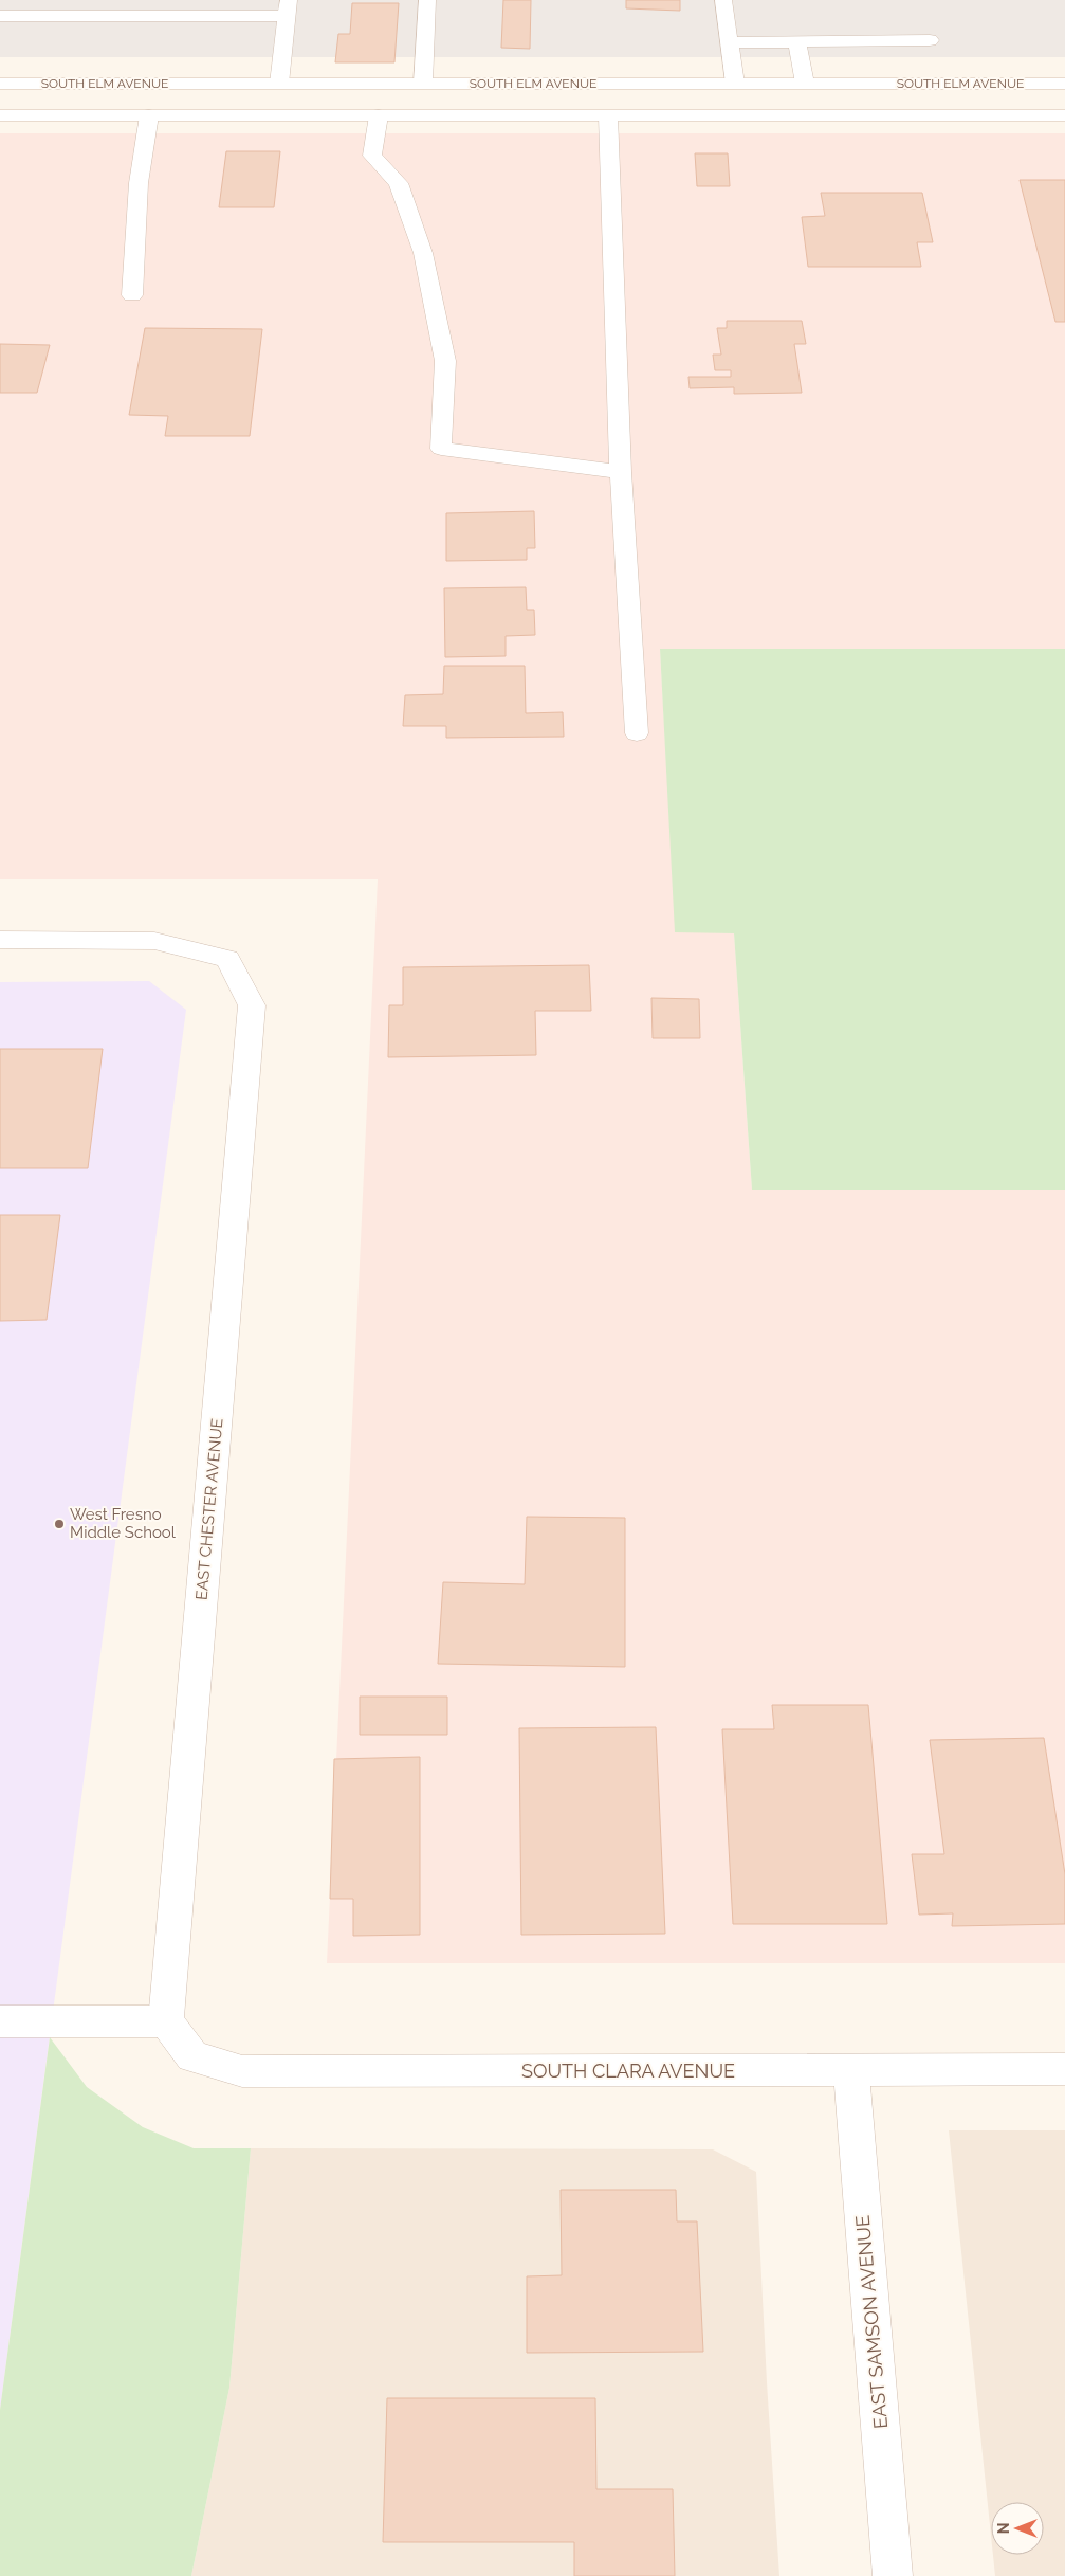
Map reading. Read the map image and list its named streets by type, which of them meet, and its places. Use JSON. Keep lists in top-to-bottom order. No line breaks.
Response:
{"streets":{"main road":["SOUTH ELM AVENUE","EAST CHESTER AVENUE","SOUTH CLARA AVENUE","EAST SAMSON AVENUE"]},"crossings":[["EAST CHESTER AVENUE","SOUTH CLARA AVENUE"],["SOUTH CLARA AVENUE","EAST SAMSON AVENUE"]],"places":["West Fresno Middle School"],"north":"left"}
